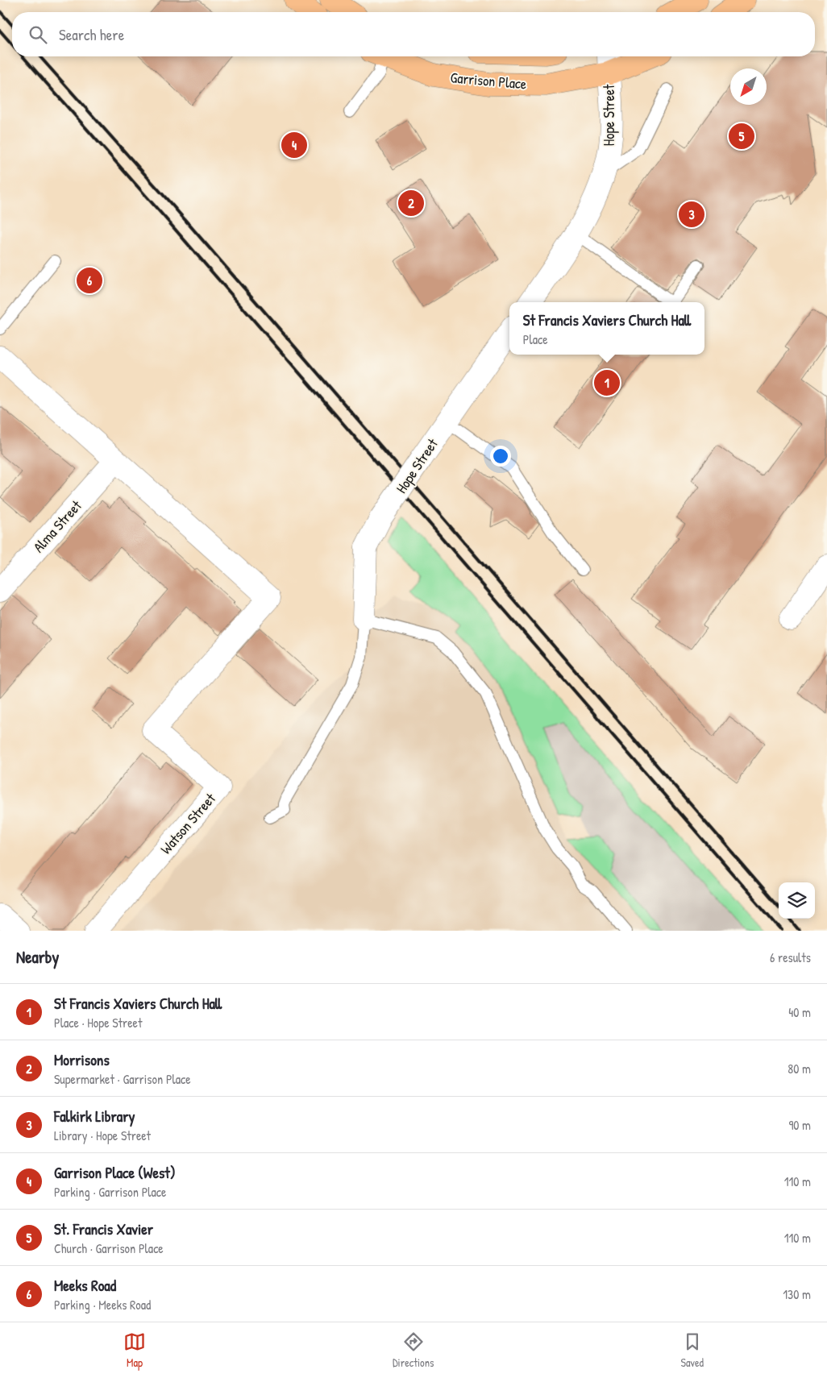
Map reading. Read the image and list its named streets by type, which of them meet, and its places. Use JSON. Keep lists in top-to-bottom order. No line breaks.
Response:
{"streets":{"main road":["Garrison Place"],"street":["Hope Street","Alma Street","Watson Street"]},"crossings":[["Garrison Place","Hope Street"],["Alma Street","Watson Street"]],"north":"bottom left","page":{"search":"Search here","pins":["5","4","2","3","6","1"],"popup":["St Francis Xaviers Church Hall","Place"],"heading":["Nearby","6 results"],"list":[{"mark":"1","name":"St Francis Xaviers Church Hall","note":"Place · Hope Street","value":"40 m"},{"mark":"2","name":"Morrisons","note":"Supermarket · Garrison Place","value":"80 m"},{"mark":"3","name":"Falkirk Library","note":"Library · Hope Street","value":"90 m"},{"mark":"4","name":"Garrison Place (West)","note":"Parking · Garrison Place","value":"110 m"},{"mark":"5","name":"St. Francis Xavier","note":"Church · Garrison Place","value":"110 m"},{"mark":"6","name":"Meeks Road","note":"Parking · Meeks Road","value":"130 m"}],"nav":["Map","Directions","Saved"]}}
